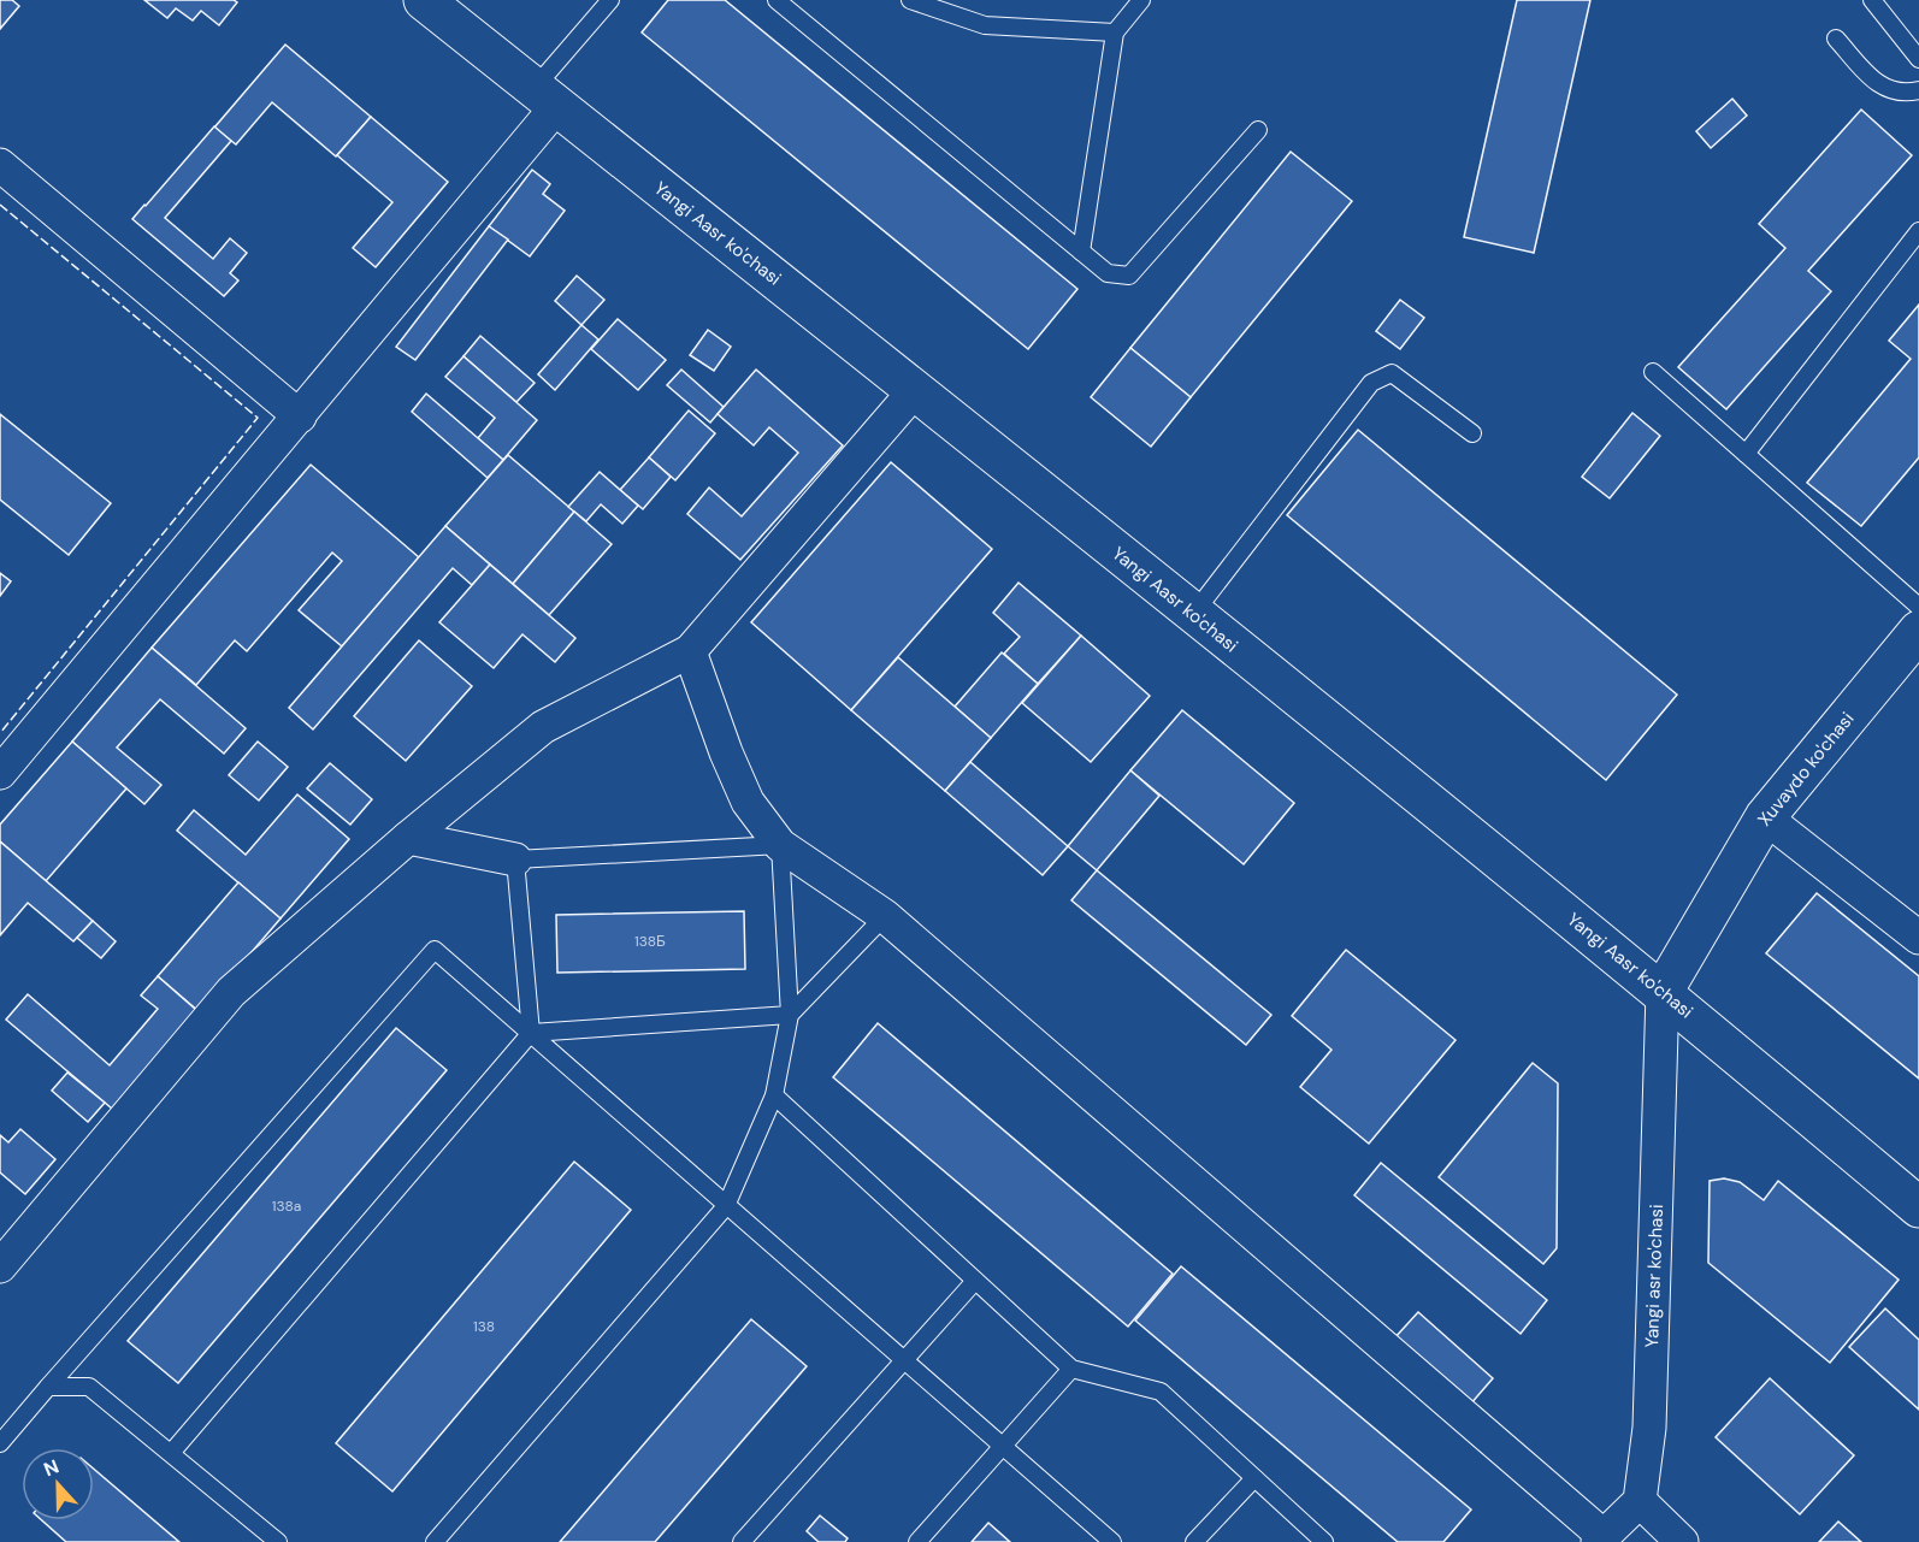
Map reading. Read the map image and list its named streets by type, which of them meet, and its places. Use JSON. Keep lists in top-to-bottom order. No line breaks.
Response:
{"streets":{"main road":["Yangi Aasr ko'chasi","Xuvaydo ko'chasi"],"street":["Yangi asr ko'chasi"]},"crossings":[["Yangi Aasr ko'chasi","Xuvaydo ko'chasi"],["Yangi Aasr ko'chasi","Yangi asr ko'chasi"],["Xuvaydo ko'chasi","Yangi asr ko'chasi"]],"house_numbers":["138Б","138a","138"],"north":"top"}
